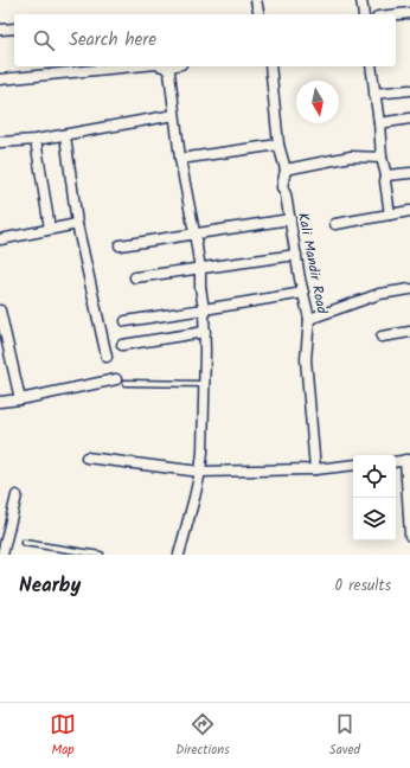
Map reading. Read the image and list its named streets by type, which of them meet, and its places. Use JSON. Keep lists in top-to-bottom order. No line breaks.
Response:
{"streets":{"street":["Kali Mandir Road"]},"north":"bottom","page":{"search":"Search here","heading":["Nearby","0 results"],"nav":["Map","Directions","Saved"]}}
